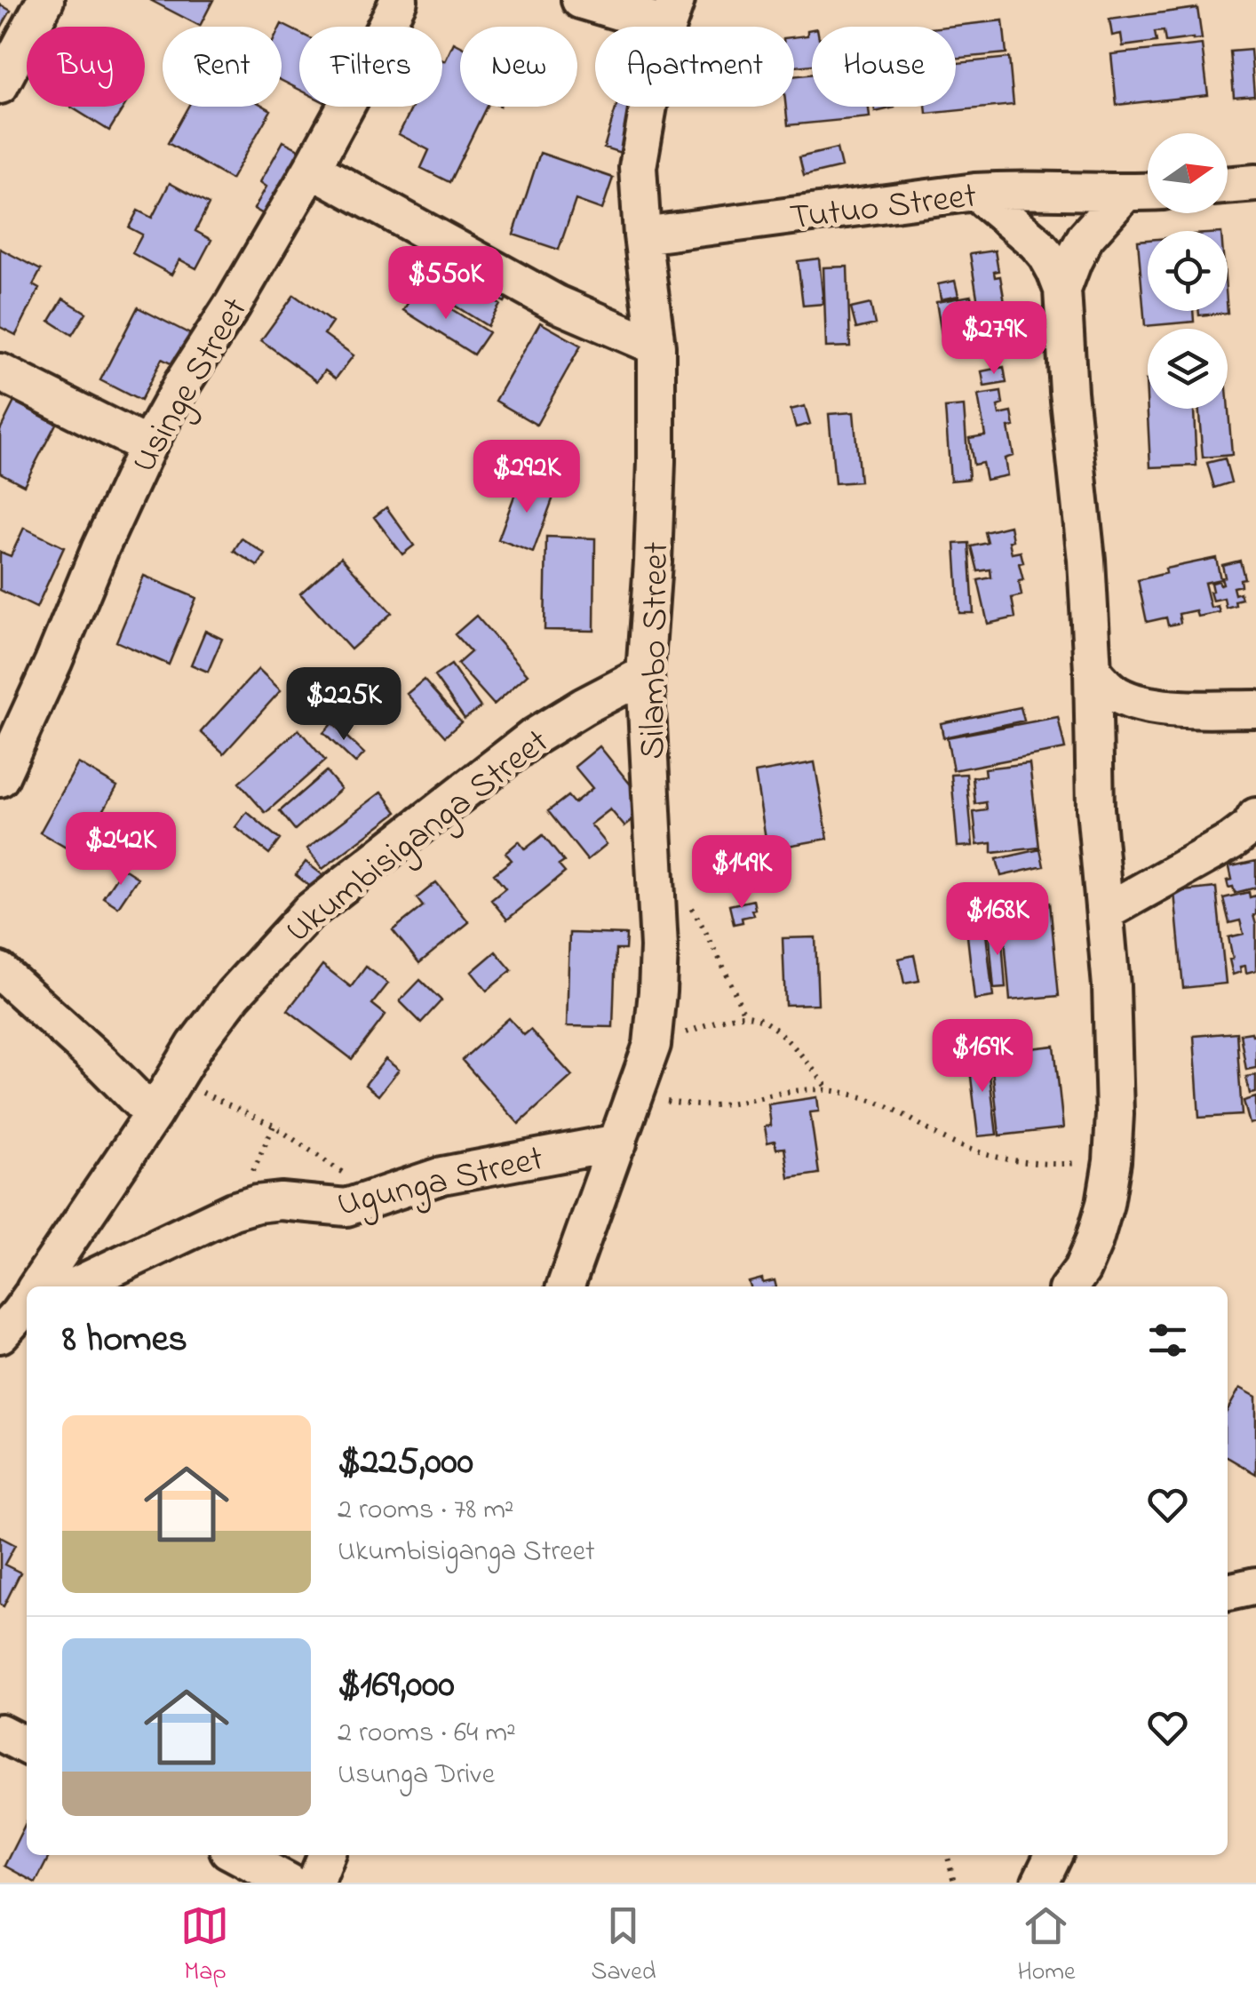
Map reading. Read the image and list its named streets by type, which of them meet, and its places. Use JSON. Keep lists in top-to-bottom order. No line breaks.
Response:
{"streets":{"street":["Tutuo Street","Usinge Street","Silambo Street","Ukumbisiganga Street","Ugunga Street"]},"crossings":[["Tutuo Street","Silambo Street"],["Silambo Street","Ukumbisiganga Street"],["Silambo Street","Ugunga Street"]],"north":"right","page":{"chip":["Buy","Rent","Filters","New","Apartment","House"],"price":["$550K","$279K","$292K","$225K","$242K","$149K","$168K","$169K"],"heading":"8 homes","list":[{"name":"$225,000","note":"2 rooms · 78 m² · Ukumbisiganga Street"},{"name":"$169,000","note":"2 rooms · 64 m² · Usunga Drive"}],"tabs":["Map","Saved","Home"]}}
